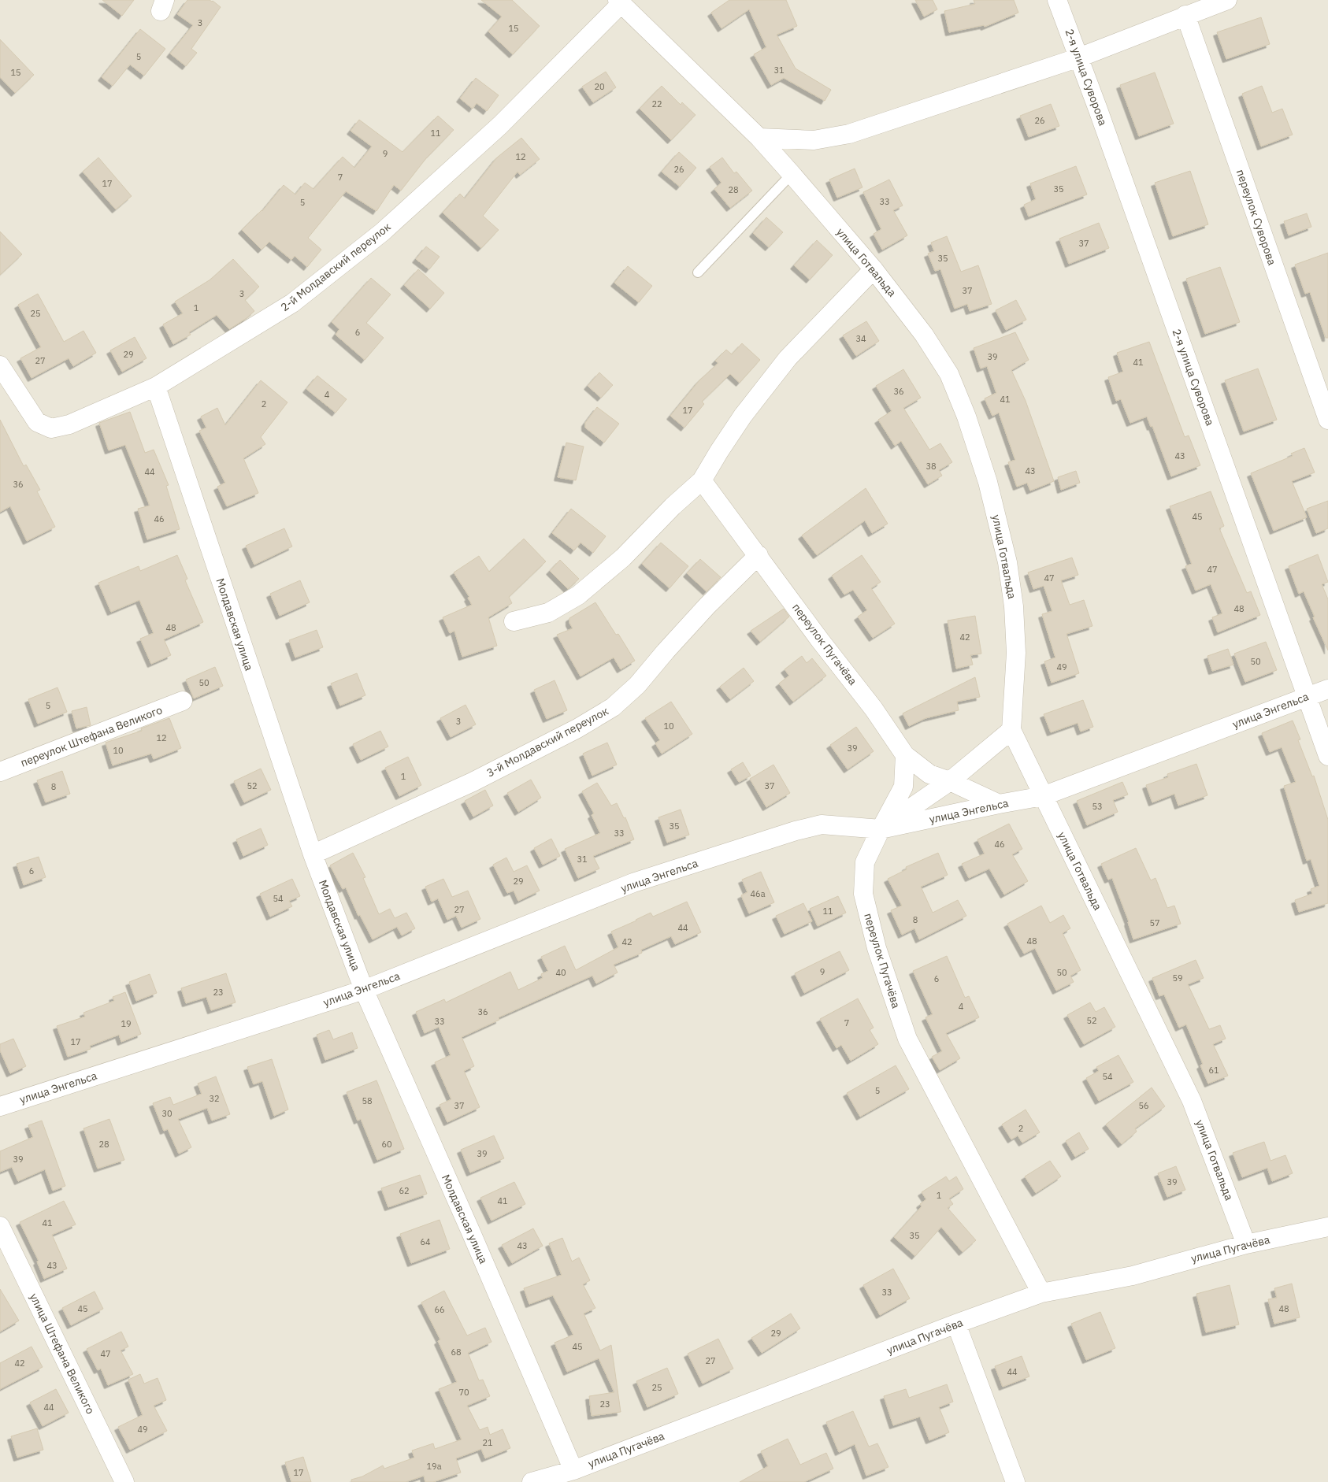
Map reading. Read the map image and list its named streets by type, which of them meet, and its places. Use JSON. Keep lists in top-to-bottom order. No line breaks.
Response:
{"streets":{"street":["2-я улица Суворова","переулок Суворова","улица Готвальда","2-й Молдавский переулок","Молдавская улица","переулок Пугачёва","улица Энгельса","переулок Штефана Великого","3-й Молдавский переулок","улица Пугачёва","улица Штефана Великого"]},"crossings":[["2-я улица Суворова","улица Энгельса"],["улица Готвальда","2-й Молдавский переулок"],["улица Готвальда","улица Энгельса"],["улица Готвальда","улица Пугачёва"],["2-й Молдавский переулок","Молдавская улица"],["Молдавская улица","улица Энгельса"],["Молдавская улица","3-й Молдавский переулок"],["Молдавская улица","улица Пугачёва"],["переулок Пугачёва","улица Энгельса"],["переулок Пугачёва","3-й Молдавский переулок"],["переулок Пугачёва","улица Пугачёва"]],"house_numbers":["3","15","5","31","15","20","22","26","11","9","12","26","7","17","35","28","33","5","37","35","37","3","1","25","6","34","29","39","27","41","36","4","41","2","17","43","38","43","44","36","45","46","47","47","48","48","42","50","49","50","5","3","10","12","39","10","1","52","37","8","53","35","33","46","31","6","29","46а","54","27","11","8","57","44","48","42","9","40","50","59","6","23","4","36","52","33","7","19","17","61","54","5","32","58","37","56","30","2","28","60","39","39","39","62","1","41","41","35","64","43","43","33","45","48","66","29","45","68","47","27","42","44","25","70","23","44","49","21","19а","17"]}
